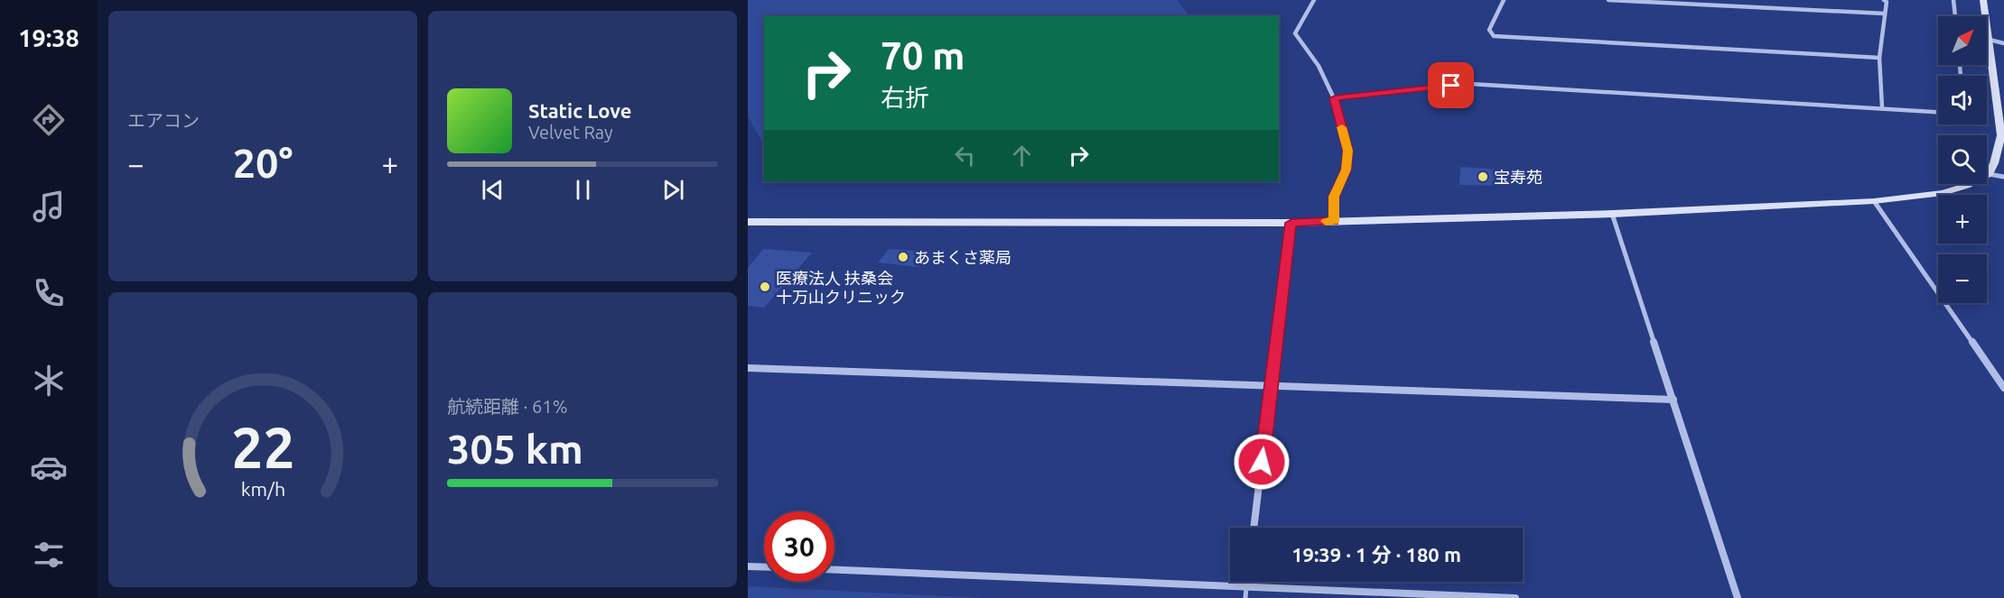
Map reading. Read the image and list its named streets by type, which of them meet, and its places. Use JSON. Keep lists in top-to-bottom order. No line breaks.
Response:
{"places":["宝寿苑","あまくさ薬局","医療法人 扶桑会 十万山クリニック"],"north":"top right","page":{"tabs":"19:38","tile":["エアコン",["航続距離 · 61%","305 km"]],"map_buttons":["+","−"],"turn":["70 m","右折"],"song":["Static Love","Velvet Ray"],"heat":["−","20°","+"],"limit":"30","trip":"19:39 · 1 分 · 180 m","gauge":["22","km/h"]}}
